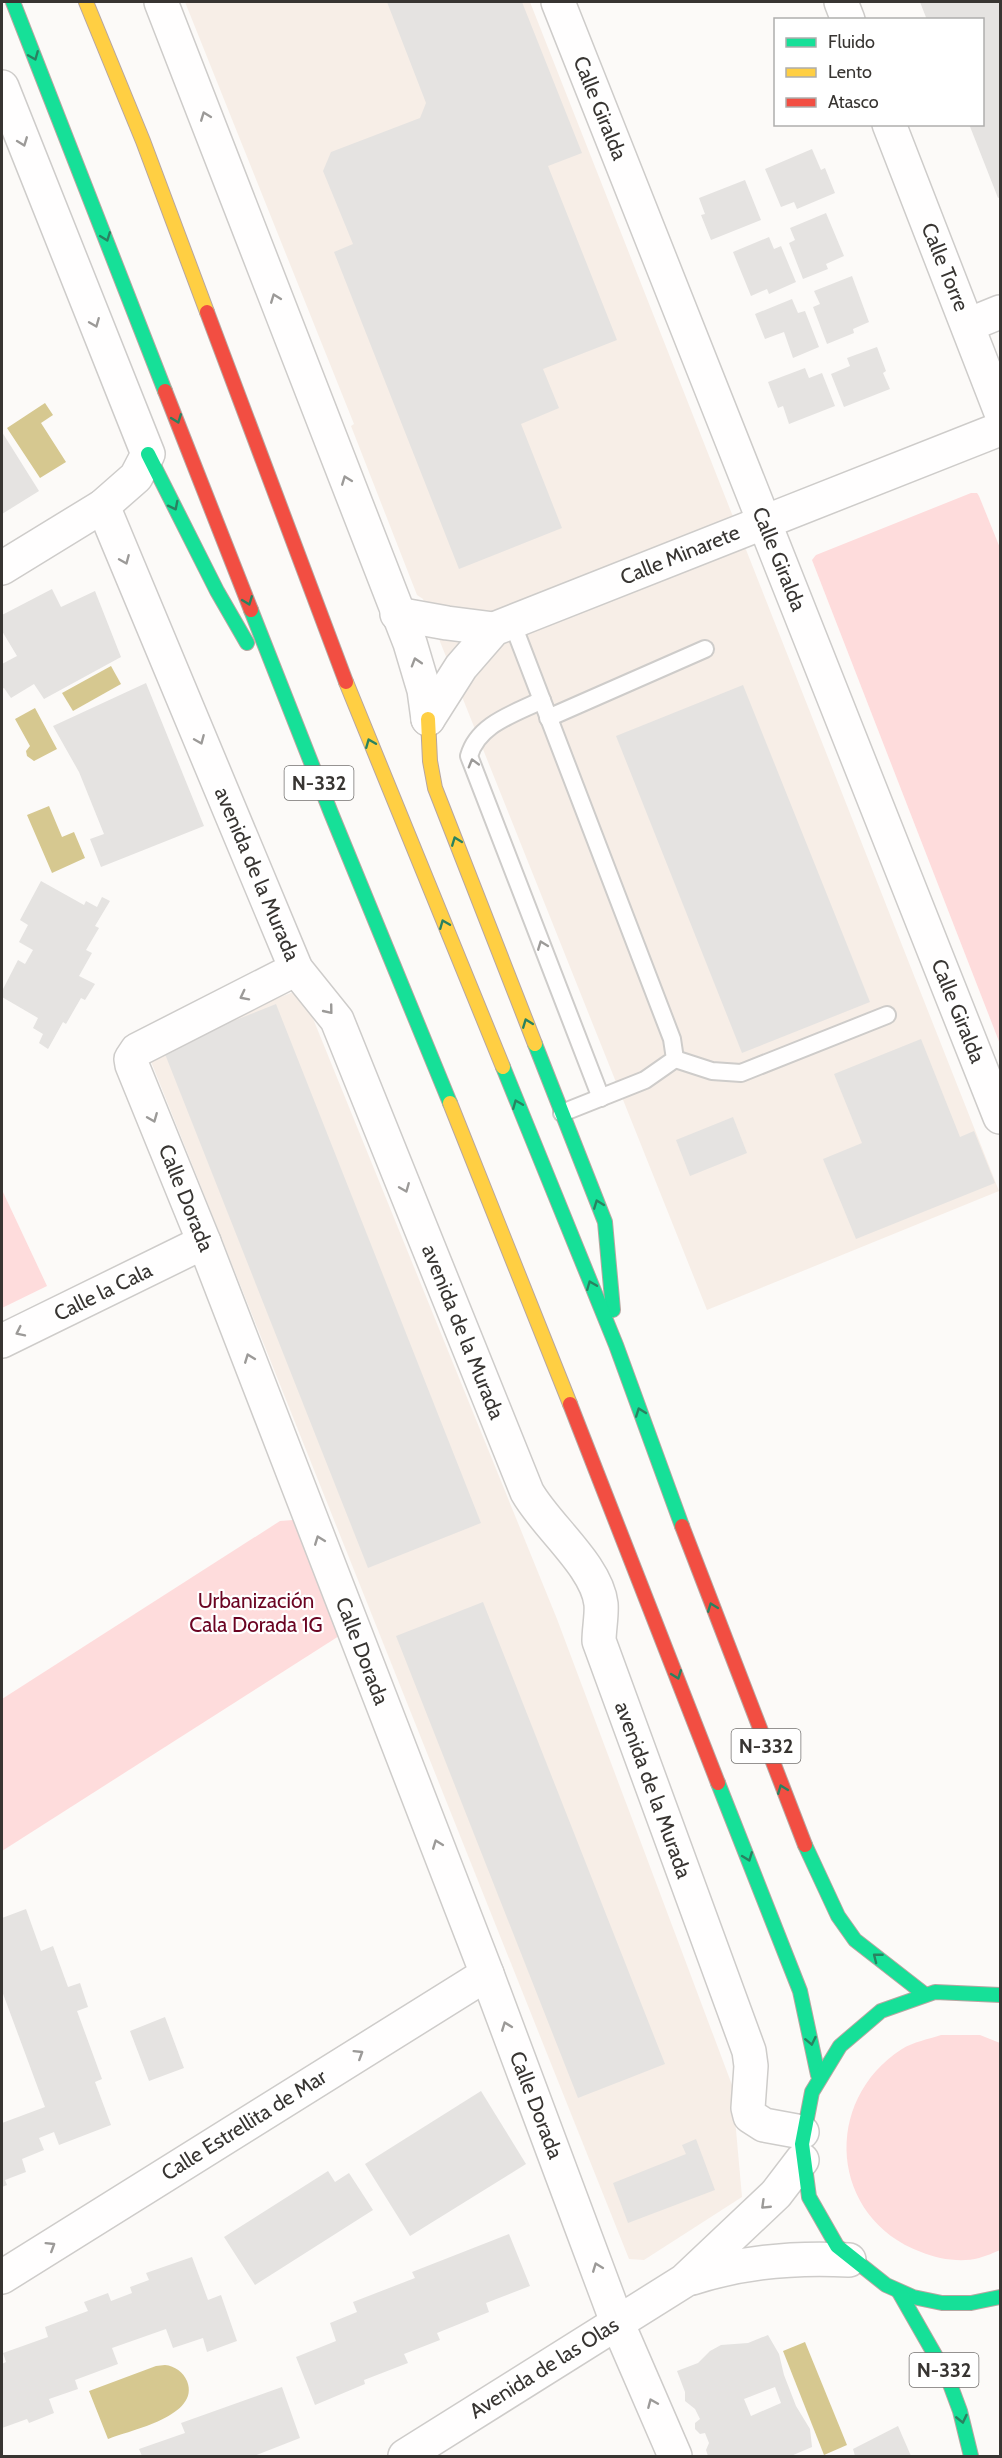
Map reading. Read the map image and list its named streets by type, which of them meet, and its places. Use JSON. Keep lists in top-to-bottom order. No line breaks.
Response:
{"streets":{"highway":["N-332"],"street":["Calle Giralda","Calle Torre","Calle Minarete","avenida de la Murada","Calle Dorada","Calle la Cala","Calle Estrellita de Mar","Avenida de las Olas"]},"crossings":[["Calle Giralda","Calle Minarete"],["N-332","avenida de la Murada"],["N-332","Avenida de las Olas"],["avenida de la Murada","Calle Dorada"],["avenida de la Murada","Avenida de las Olas"],["Calle Dorada","Calle la Cala"],["Calle Dorada","Calle Estrellita de Mar"],["Calle Dorada","Avenida de las Olas"]],"one_way":["avenida de la Murada","Calle la Cala","Calle Estrellita de Mar"],"parks":["Urbanización Cala Dorada 1G"],"legend":["Fluido","Lento","Atasco"]}
